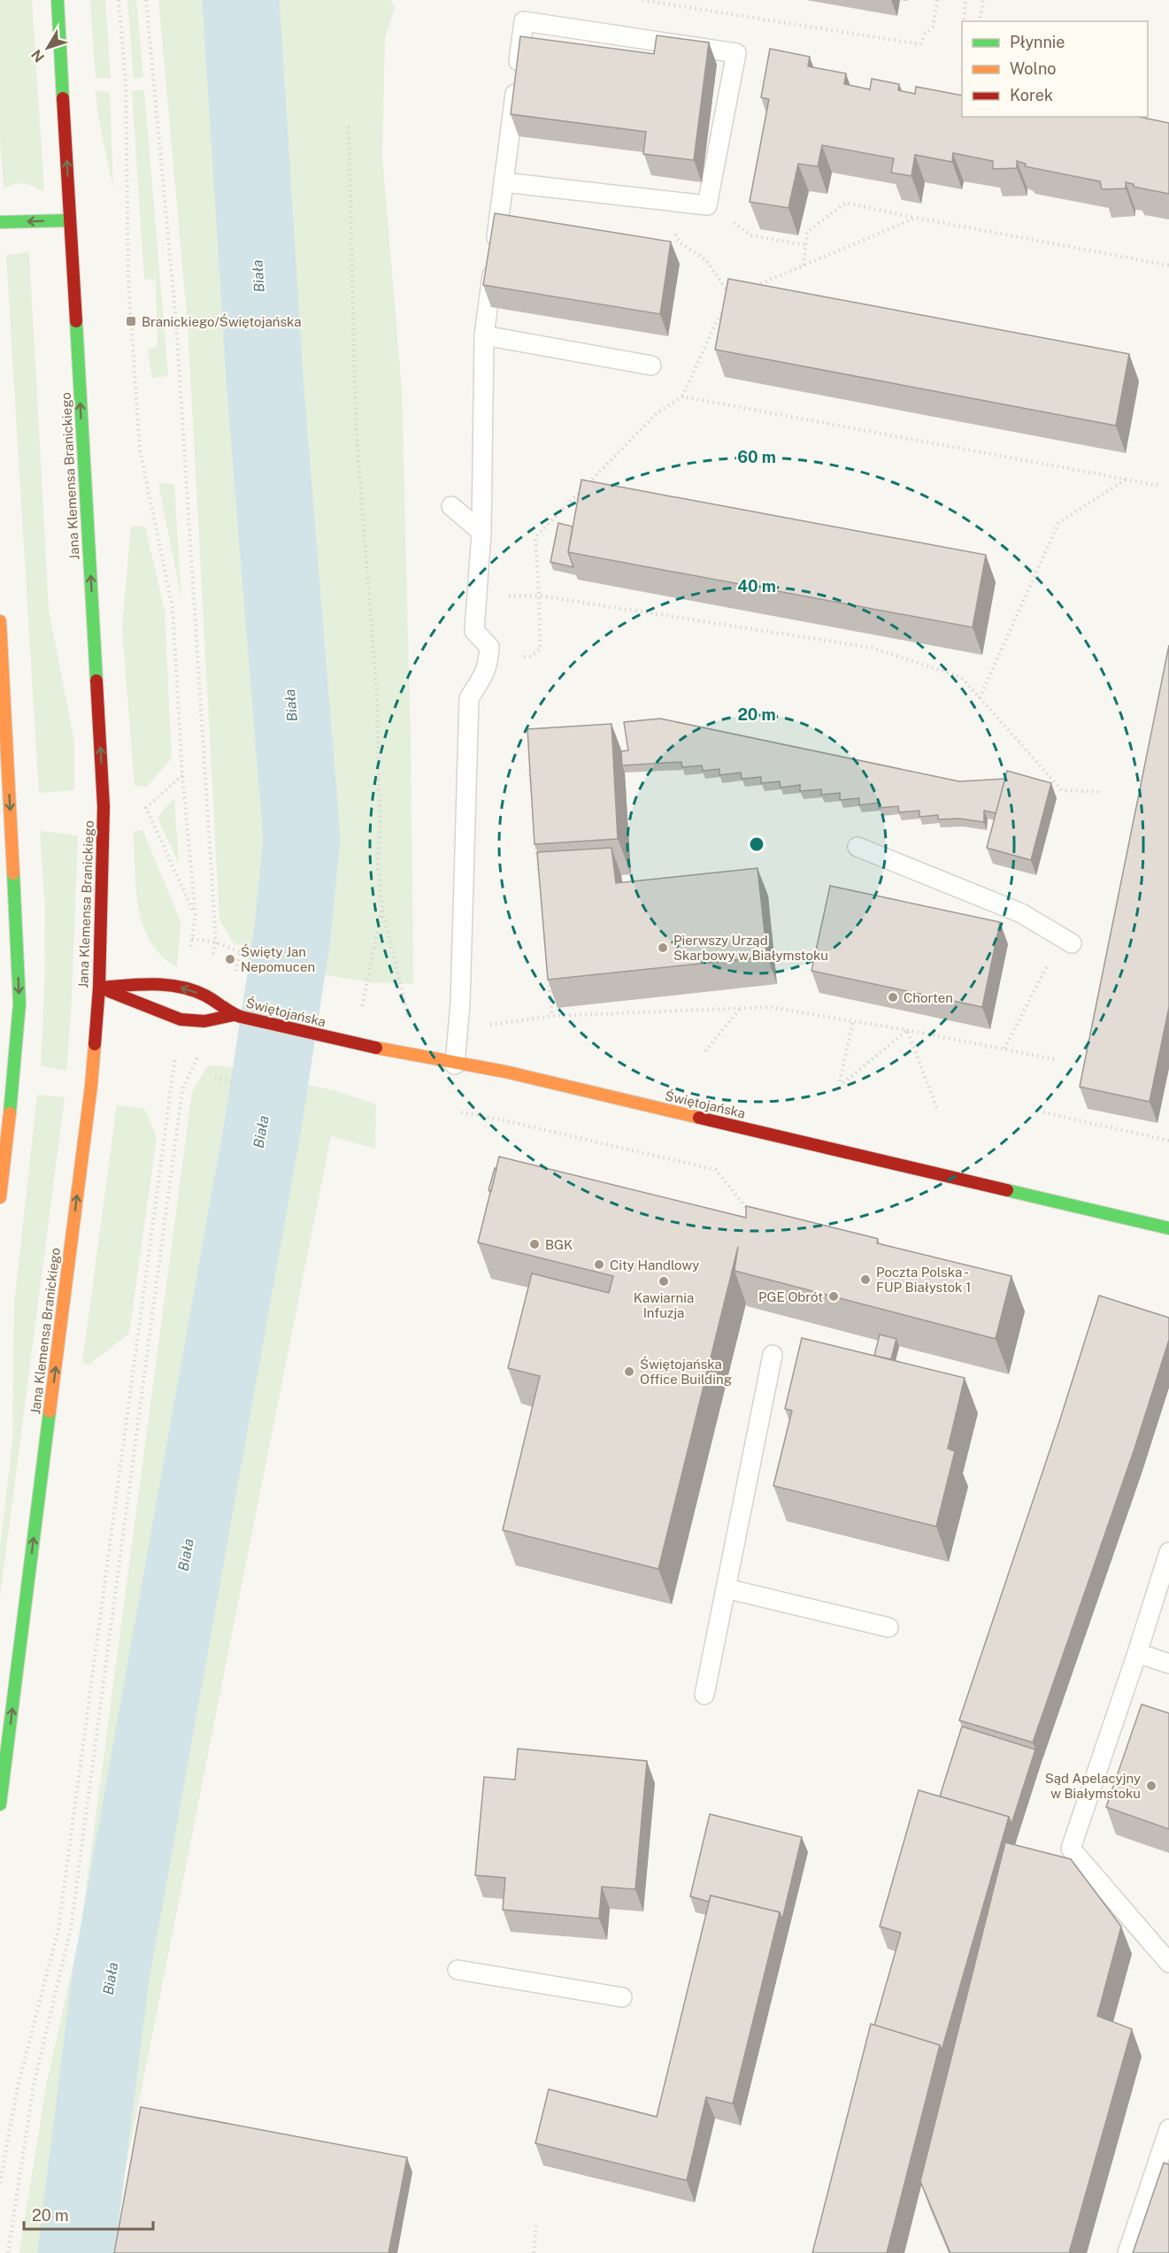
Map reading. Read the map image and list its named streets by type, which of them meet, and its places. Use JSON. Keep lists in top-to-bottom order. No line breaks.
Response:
{"streets":{"main road":["Jana Klemensa Branickiego","Świętojańska"]},"crossings":[["Jana Klemensa Branickiego","Świętojańska"]],"water":["Biała"],"places":{"transit":["Branickiego/Świętojańska"],"other":["Pierwszy Urząd Skarbowy w Białymstoku","Święty Jan Nepomucen","Chorten","BGK","City Handlowy","Poczta Polska - FUP Białystok 1","Kawiarnia Infuzja","PGE Obrót","Świętojańska Office Building","Sąd Apelacyjny w Białymstoku"]},"legend":["Płynnie","Wolno","Korek"],"scale_bar":"20 m","north":"bottom left","rings":["60 m","40 m","20 m"]}
